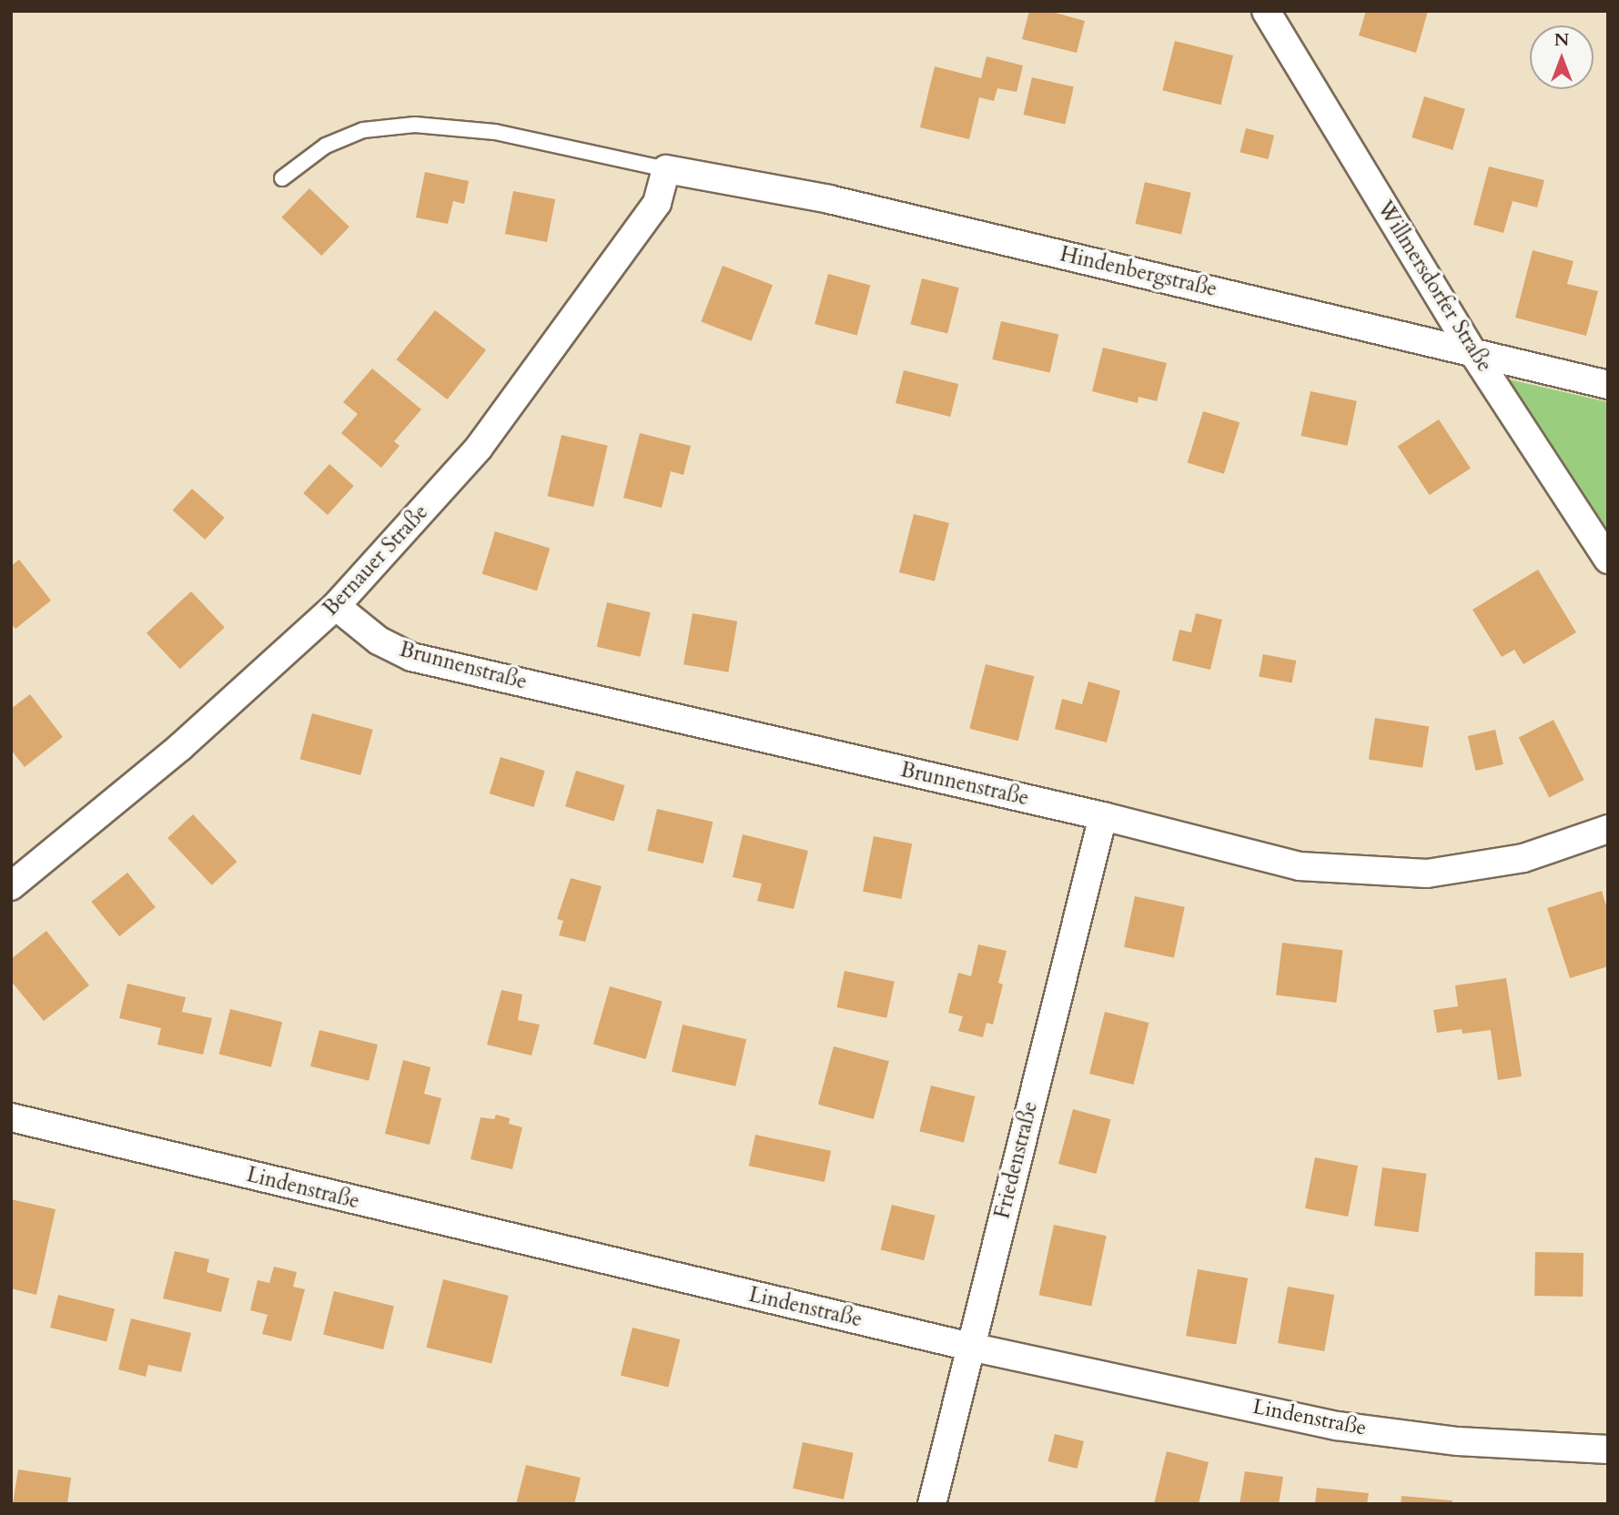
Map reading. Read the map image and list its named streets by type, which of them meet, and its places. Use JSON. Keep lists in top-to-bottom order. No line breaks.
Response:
{"streets":{"street":["Hindenbergstraße","Willmersdorfer Straße","Bernauer Straße","Brunnenstraße","Friedenstraße","Lindenstraße"]},"crossings":[["Hindenbergstraße","Willmersdorfer Straße"],["Hindenbergstraße","Bernauer Straße"],["Bernauer Straße","Brunnenstraße"],["Brunnenstraße","Friedenstraße"],["Friedenstraße","Lindenstraße"]],"north":"top"}
